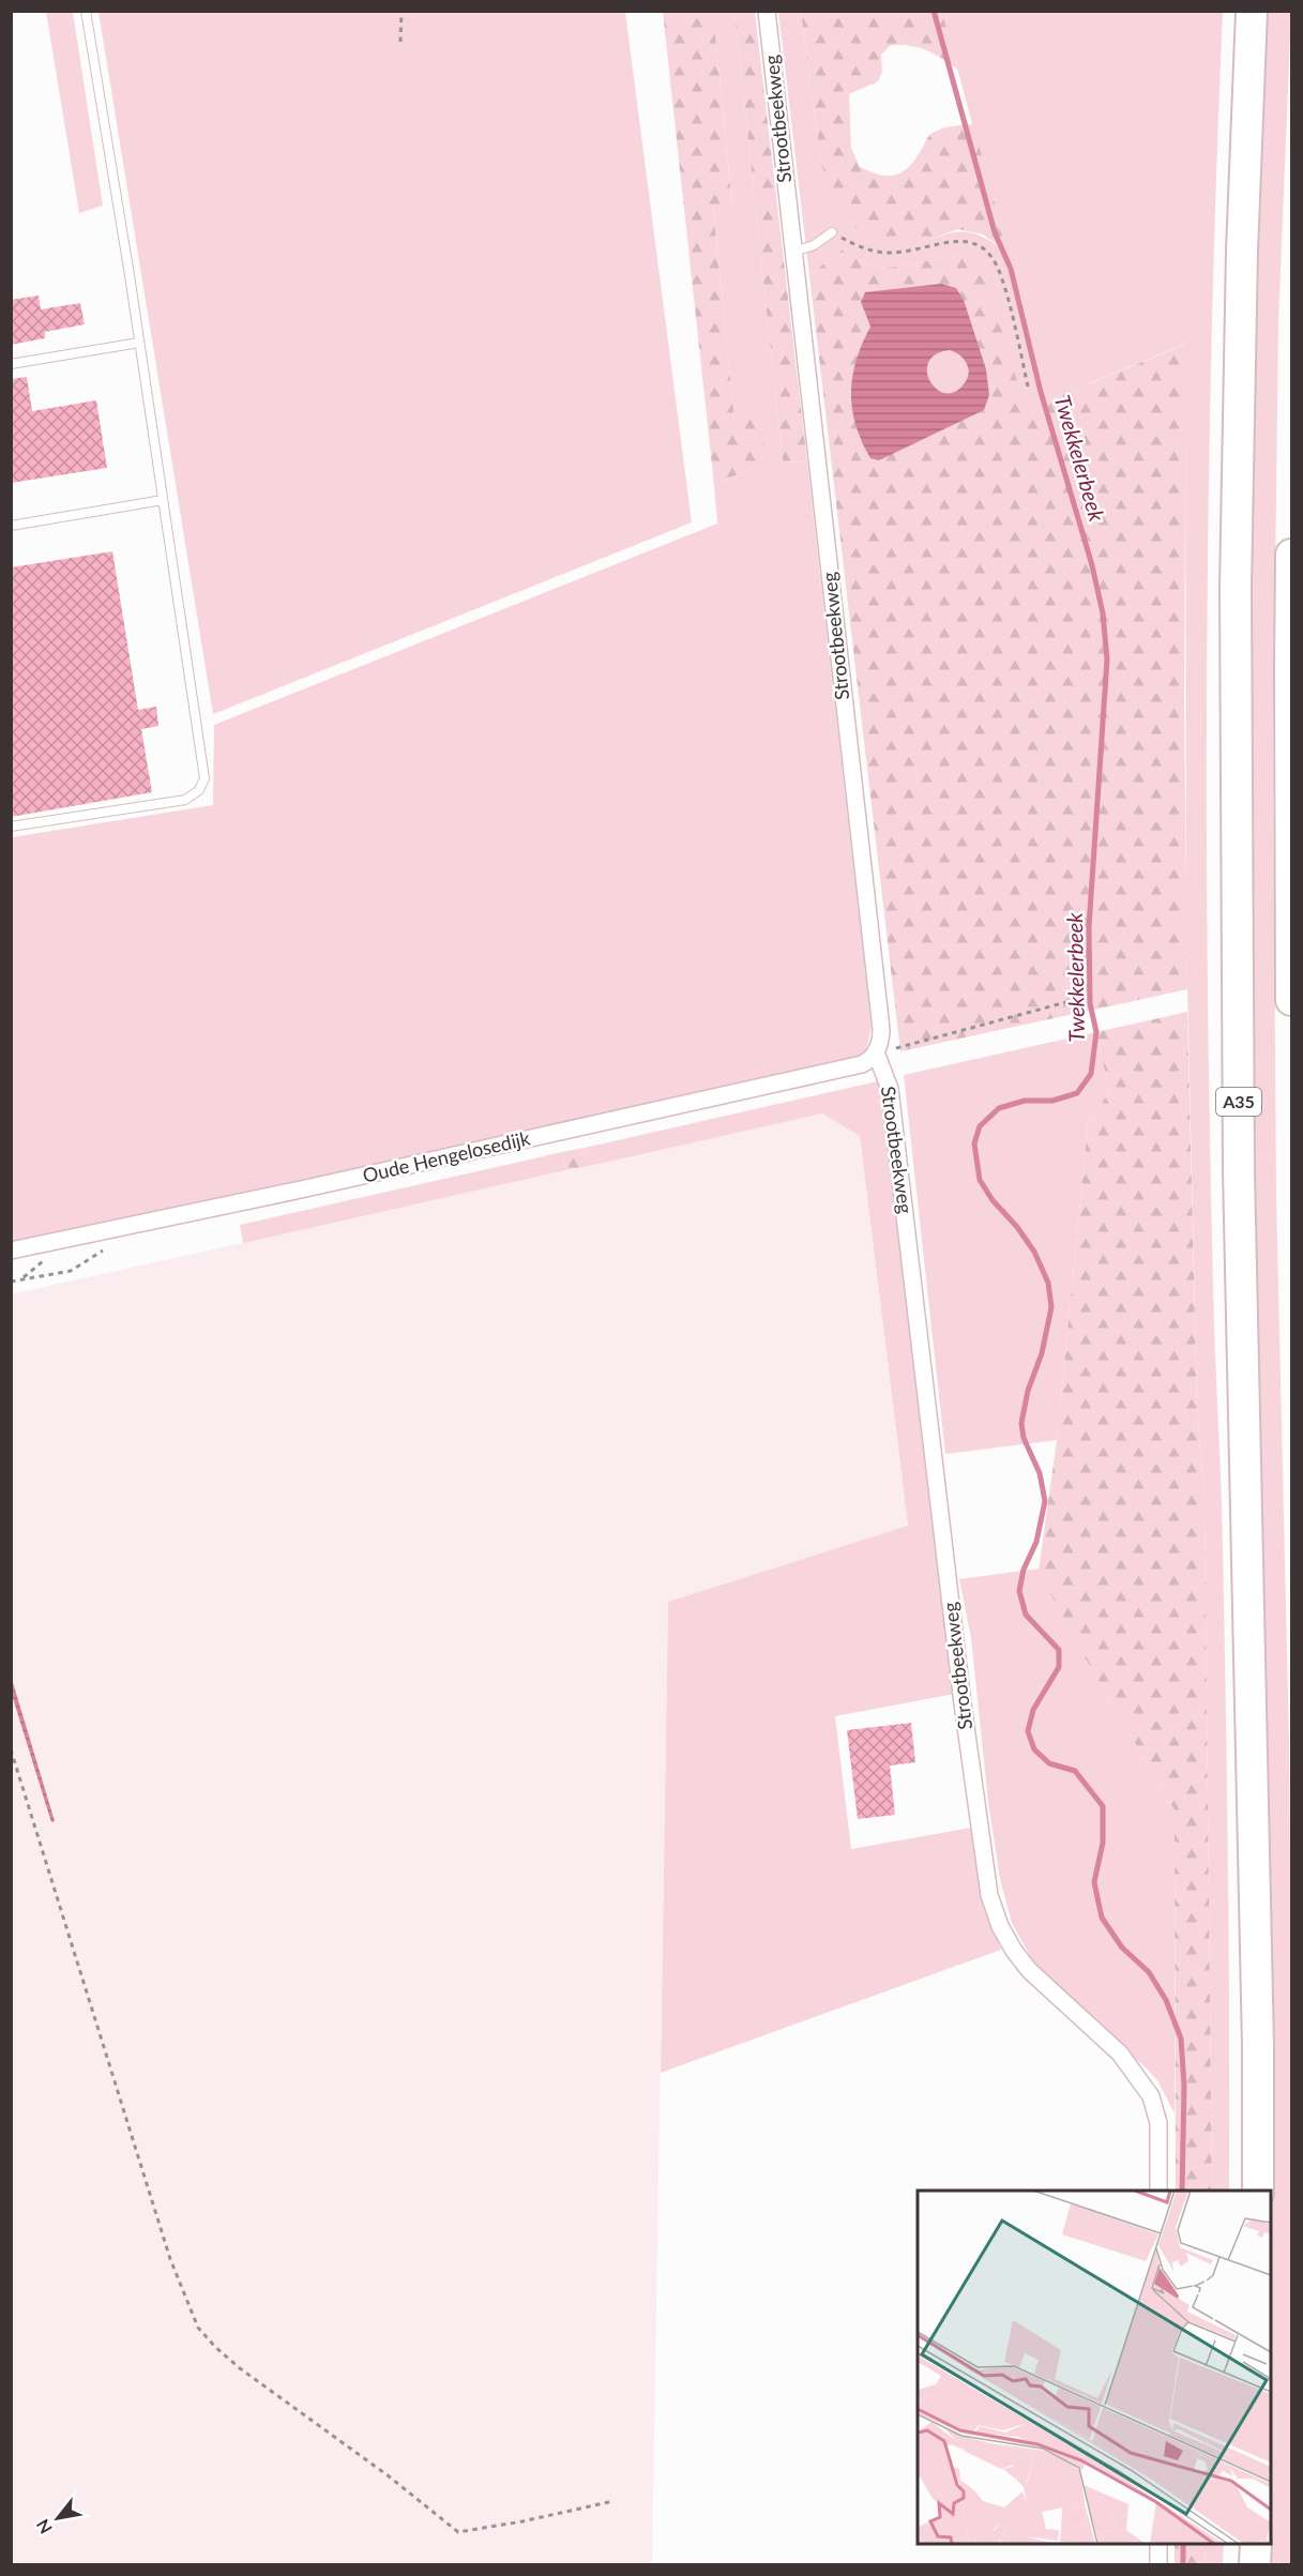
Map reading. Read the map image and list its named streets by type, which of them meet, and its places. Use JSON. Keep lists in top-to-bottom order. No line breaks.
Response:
{"streets":{"highway":["A35"],"street":["Strootbeekweg","Oude Hengelosedijk"]},"crossings":[["Strootbeekweg","Oude Hengelosedijk"]],"water":["Twekkelerbeek"],"north":"bottom left"}
